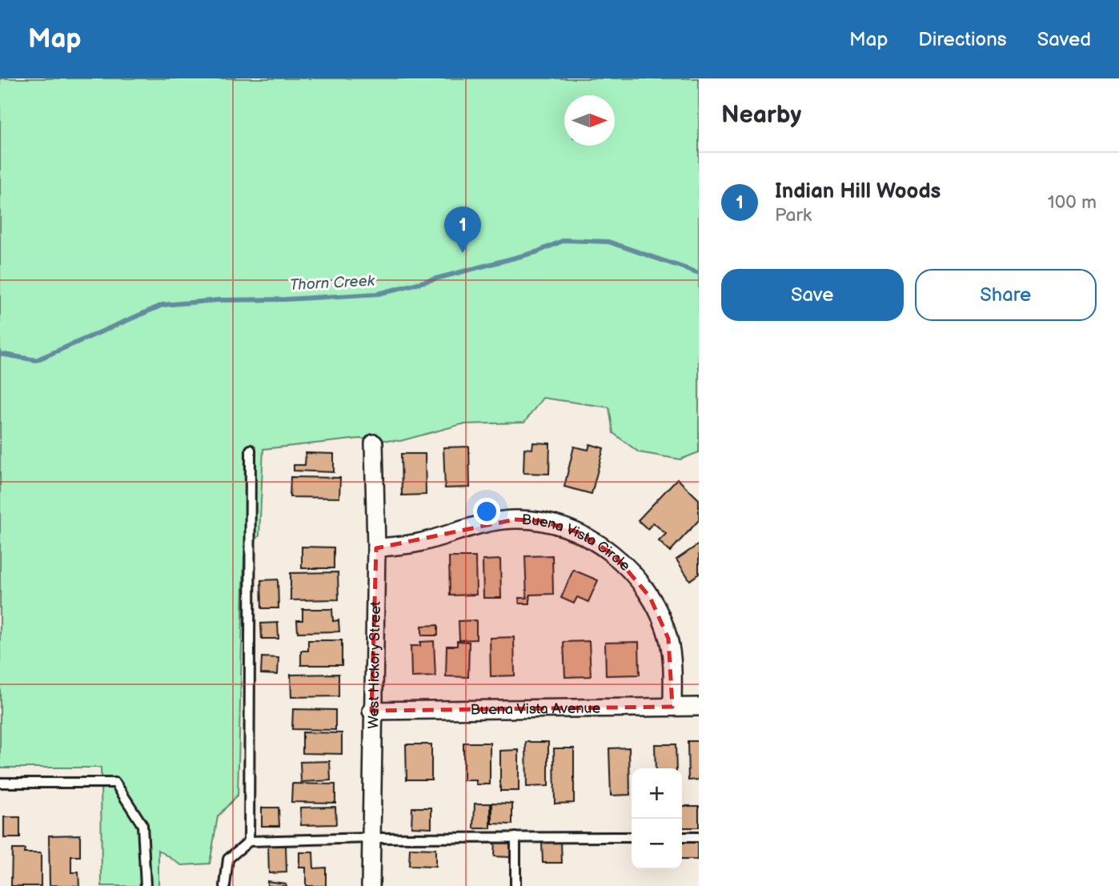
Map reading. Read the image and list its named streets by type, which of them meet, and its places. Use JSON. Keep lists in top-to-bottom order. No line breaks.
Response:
{"streets":{"street":["Buena Vista Circle","West Hickory Street","Buena Vista Avenue"]},"crossings":[["Buena Vista Circle","West Hickory Street"],["Buena Vista Circle","Buena Vista Avenue"],["West Hickory Street","Buena Vista Avenue"]],"water":["Thorn Creek"],"north":"right","page":{"header":"Map","nav":["Map","Directions","Saved"],"heading":"Nearby","list":[{"mark":"1","name":"Indian Hill Woods","note":"Park","value":"100 m"}],"pins":"1","buttons":["Save","Share"],"map_buttons":["+","−"]}}
